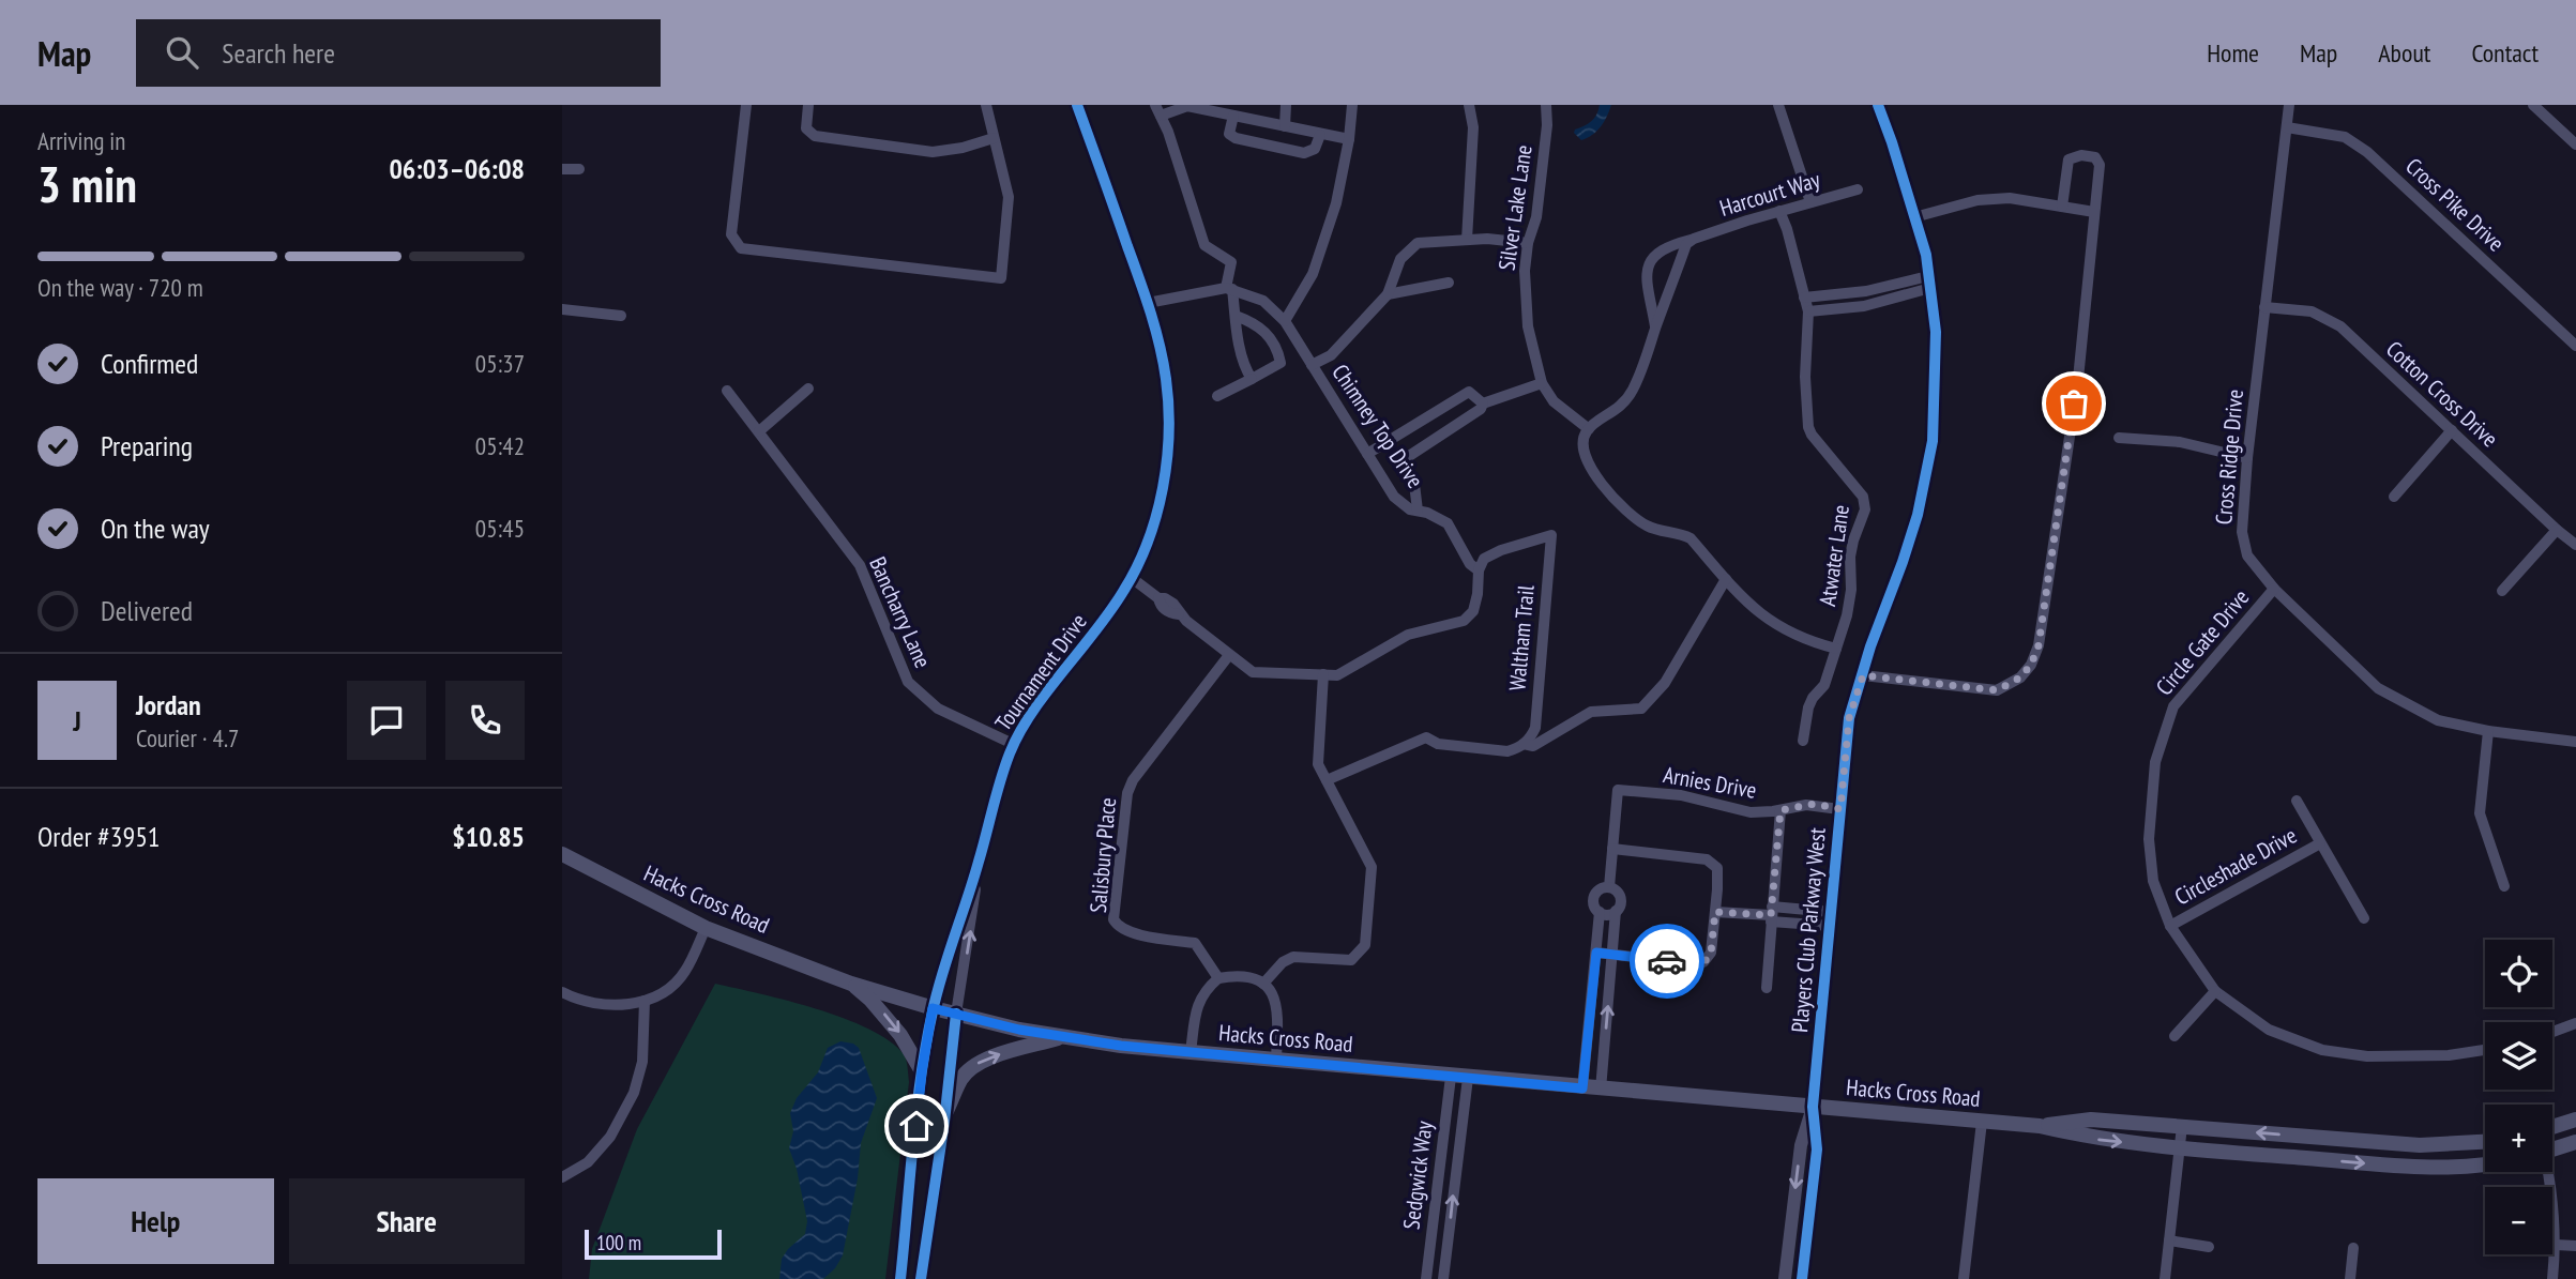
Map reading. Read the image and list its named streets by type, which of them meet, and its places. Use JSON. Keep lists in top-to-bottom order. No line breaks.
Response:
{"streets":{"main road":["Hacks Cross Road"],"street":["Harcourt Way","Cross Pike Drive","Silver Lake Lane","Cotton Cross Drive","Chimney Top Drive","Cross Ridge Drive","Atwater Lane","Bancharry Lane","Waltham Trail","Circle Gate Drive","Tournament Drive","Arnies Drive","Salisbury Place","Circleshade Drive","Players Club Parkway West","Sedgwick Way"]},"crossings":[["Harcourt Way","Silver Lake Lane"],["Harcourt Way","Atwater Lane"],["Cross Pike Drive","Cross Ridge Drive"],["Cotton Cross Drive","Cross Ridge Drive"],["Chimney Top Drive","Waltham Trail"],["Cross Ridge Drive","Circle Gate Drive"],["Bancharry Lane","Tournament Drive"],["Circle Gate Drive","Circleshade Drive"],["Tournament Drive","Hacks Cross Road"],["Arnies Drive","Players Club Parkway West"],["Hacks Cross Road","Players Club Parkway West"],["Hacks Cross Road","Sedgwick Way"]],"scale_bar":"100 m","page":{"header":"Map","search":"Search here","nav":["Home","Map","About","Contact"],"heading":["3 min","Arriving in","06:03–06:08"],"panel":["Jordan","Courier · 4.7","Order #3951","$10.85"],"bar":"On the way · 720 m","list":[["Confirmed","05:37"],["Preparing","05:42"],["On the way","05:45"],"Delivered"],"round":"J","map_buttons":["+","−"],"buttons":["Help","Share"],"scale":"100 m"}}
